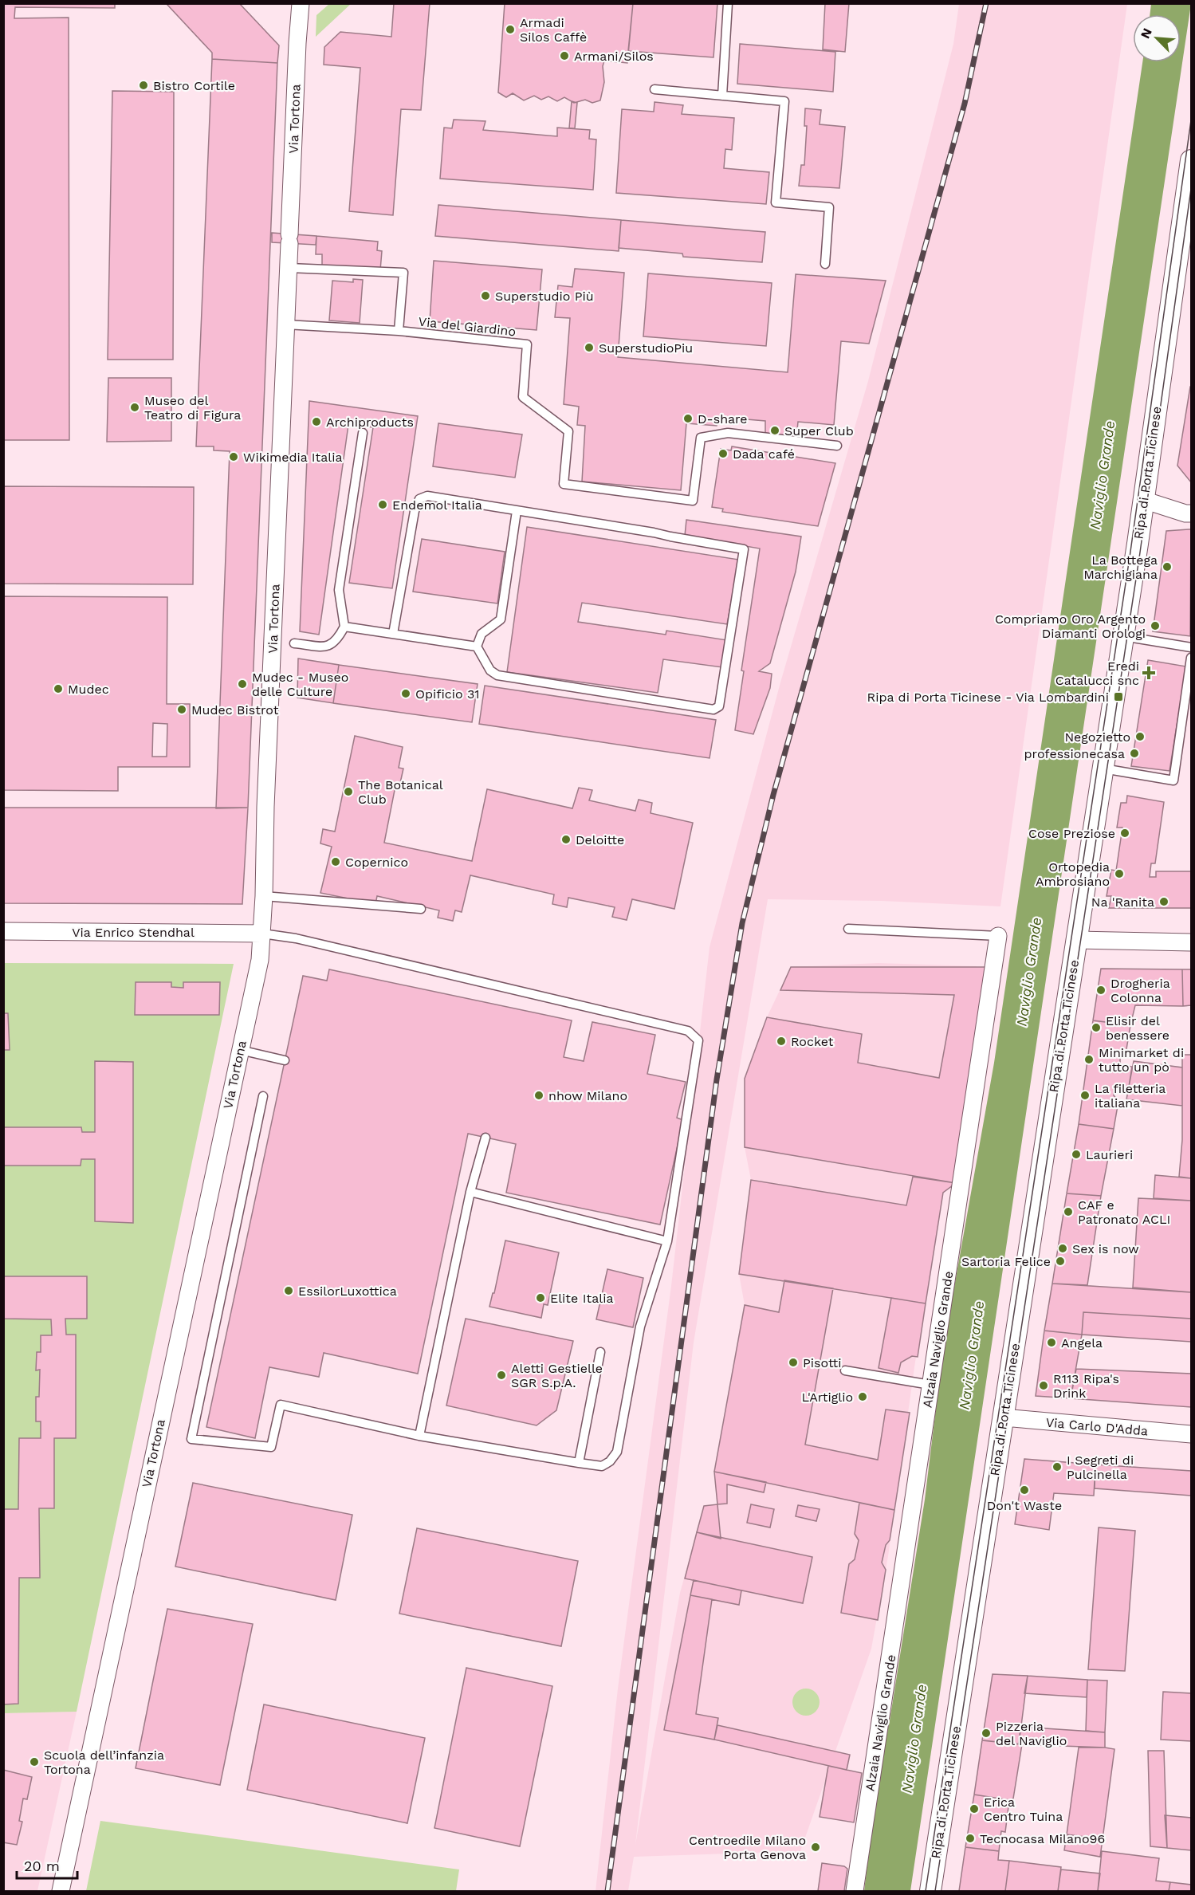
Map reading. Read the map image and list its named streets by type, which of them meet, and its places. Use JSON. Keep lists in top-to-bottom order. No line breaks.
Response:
{"streets":{"street":["Via Tortona","Ripa di Porta Ticinese","Via Enrico Stendhal","Alzaia Naviglio Grande","Via Carlo D'Adda"],"lane":["Via del Giardino"]},"crossings":[["Via Tortona","Via del Giardino"],["Via Tortona","Via Enrico Stendhal"],["Ripa di Porta Ticinese","Via Carlo D'Adda"]],"water":["Naviglio Grande"],"places":{"other":["Armadi Silos Caffè","Armani/Silos","Bistro Cortile","Superstudio Più","SuperstudioPiu","Museo del Teatro di Figura","D-share","Archiproducts","Super Club","Dada café","Wikimedia Italia","Endemol Italia","La Bottega Marchigiana","Compriamo Oro Argento Diamanti Orologi","Mudec - Museo delle Culture","Mudec","Opificio 31","Mudec Bistrot","Negozietto","professionecasa","The Botanical Club","Cose Preziose","Deloitte","Copernico","Ortopedia Ambrosiano","Na 'Ranita","Drogheria Colonna","Elisir del benessere","Rocket","Minimarket di tutto un pò","nhow Milano","La filetteria italiana","Laurieri","CAF e Patronato ACLI","Sex is now","Sartoria Felice","EssilorLuxottica","Elite Italia","Angela","Pisotti","Aletti Gestielle SGR S.p.A.","R113 Ripa's Drink","L'Artiglio","I Segreti di Pulcinella","Don't Waste","Pizzeria del Naviglio","Scuola dell’infanzia Tortona","Erica Centro Tuina","Tecnocasa Milano96","Centroedile Milano Porta Genova"],"health":["Eredi Catalucci snc"],"transit":["Ripa di Porta Ticinese - Via Lombardini"]},"scale_bar":"20 m","north":"top left"}
